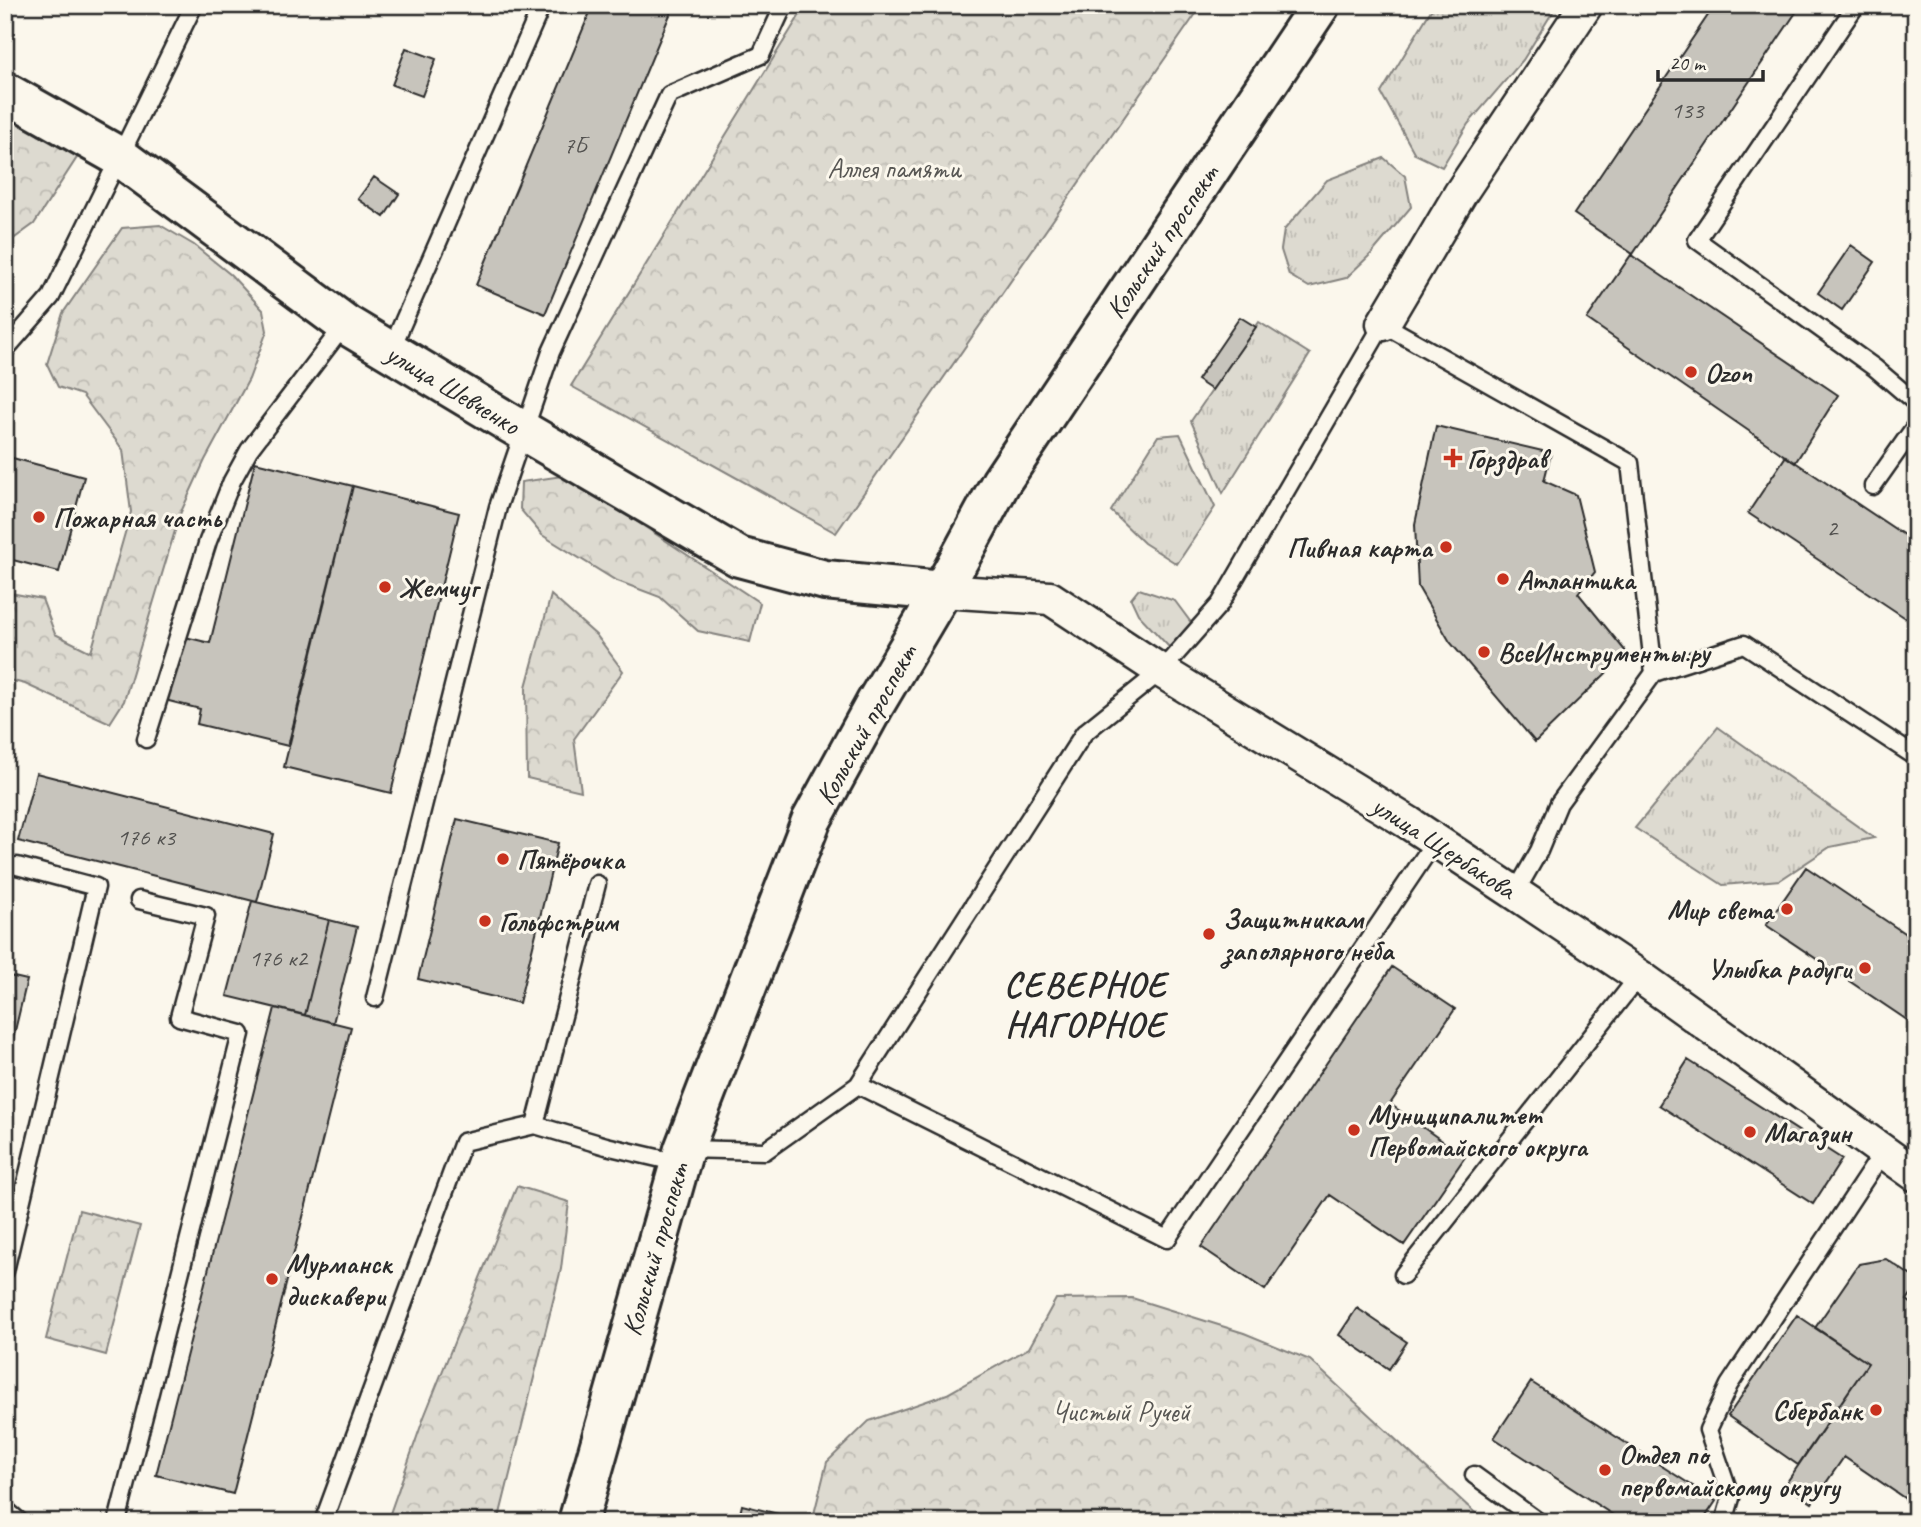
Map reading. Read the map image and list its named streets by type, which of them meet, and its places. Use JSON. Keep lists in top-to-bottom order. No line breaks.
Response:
{"streets":{"main road":["Кольский проспект","улица Шевченко"],"street":["улица Щербакова"]},"crossings":[["Кольский проспект","улица Шевченко"],["Кольский проспект","улица Щербакова"],["улица Шевченко","улица Щербакова"]],"districts":["СЕВЕРНОЕ НАГОРНОЕ"],"parks":["Аллея памяти","Чистый Ручей"],"places":{"other":["Ozon","Пожарная часть","Пивная карта","Атлантика","Жемчуг","ВсеИнструменты.ру","Пятёрочка","Мир света","Гольфстрим","Защитникам заполярного неба","Улыбка радуги","Муниципалитет Первомайского округа","Магазин","Мурманск дискавери","Сбербанк","Отдел по первомайскому округу"],"health":["Горздрав"]},"house_numbers":["133","7Б","2","176 к3","176 к2"],"scale_bar":"20 m"}
